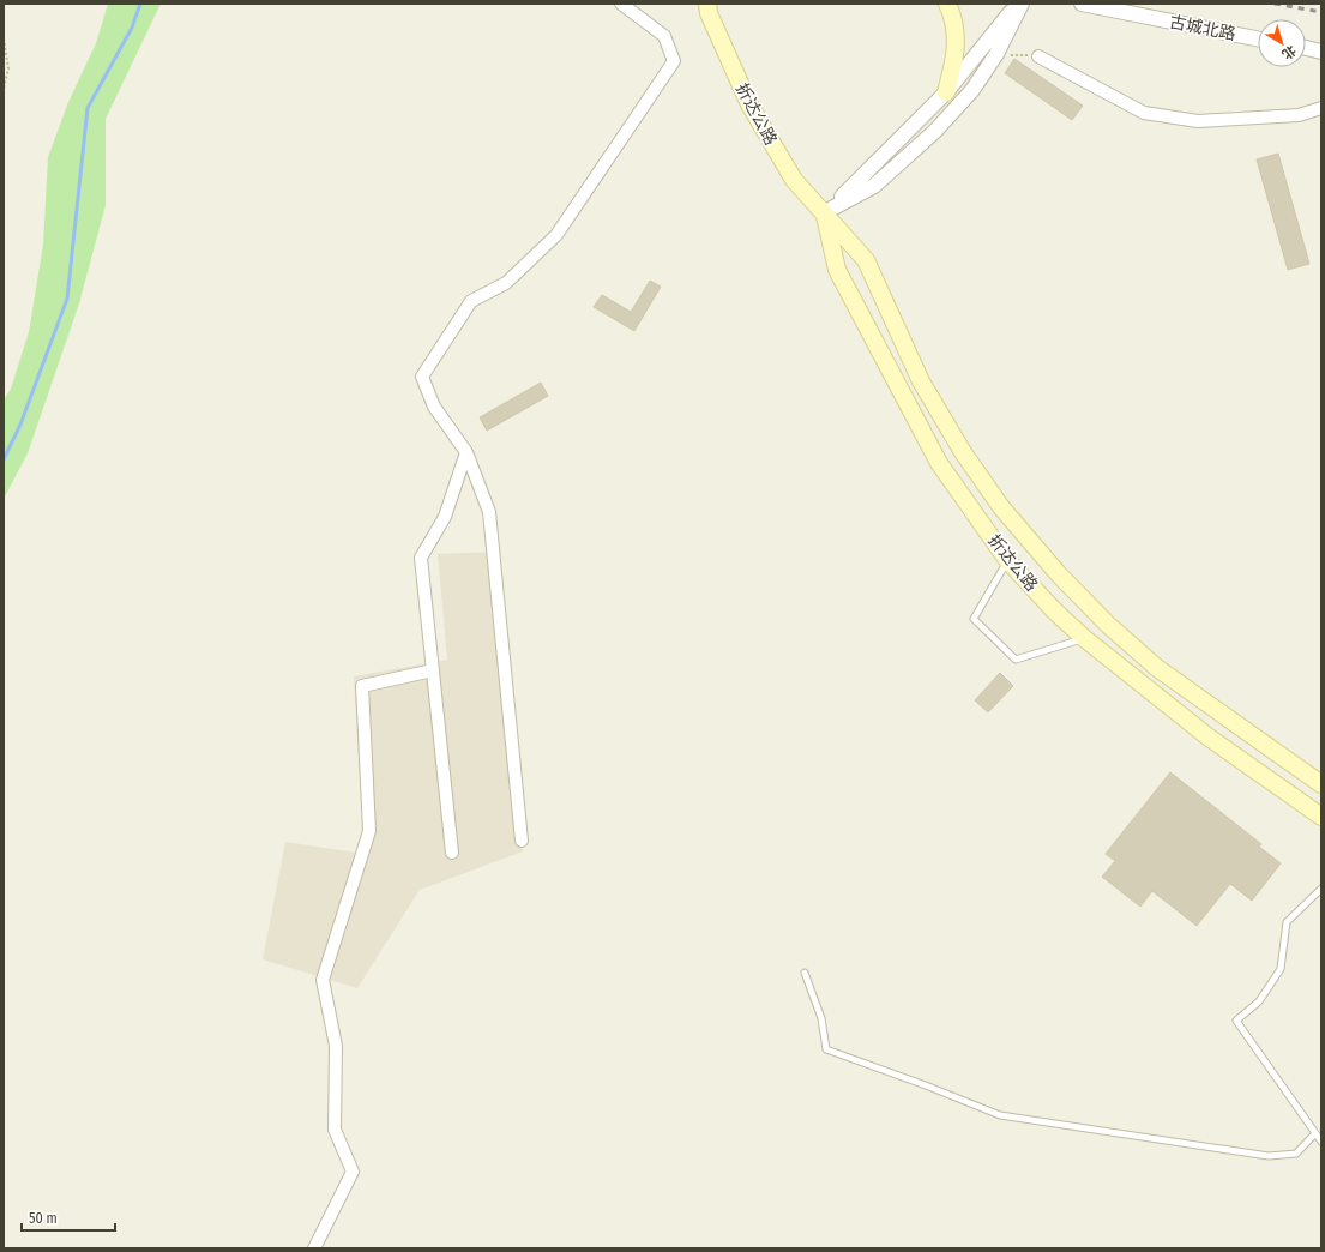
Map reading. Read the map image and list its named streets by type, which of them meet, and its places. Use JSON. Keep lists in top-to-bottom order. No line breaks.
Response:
{"streets":{"main road":["折达公路"],"street":["古城北路"]},"scale_bar":"50 m","north":"bottom right"}
